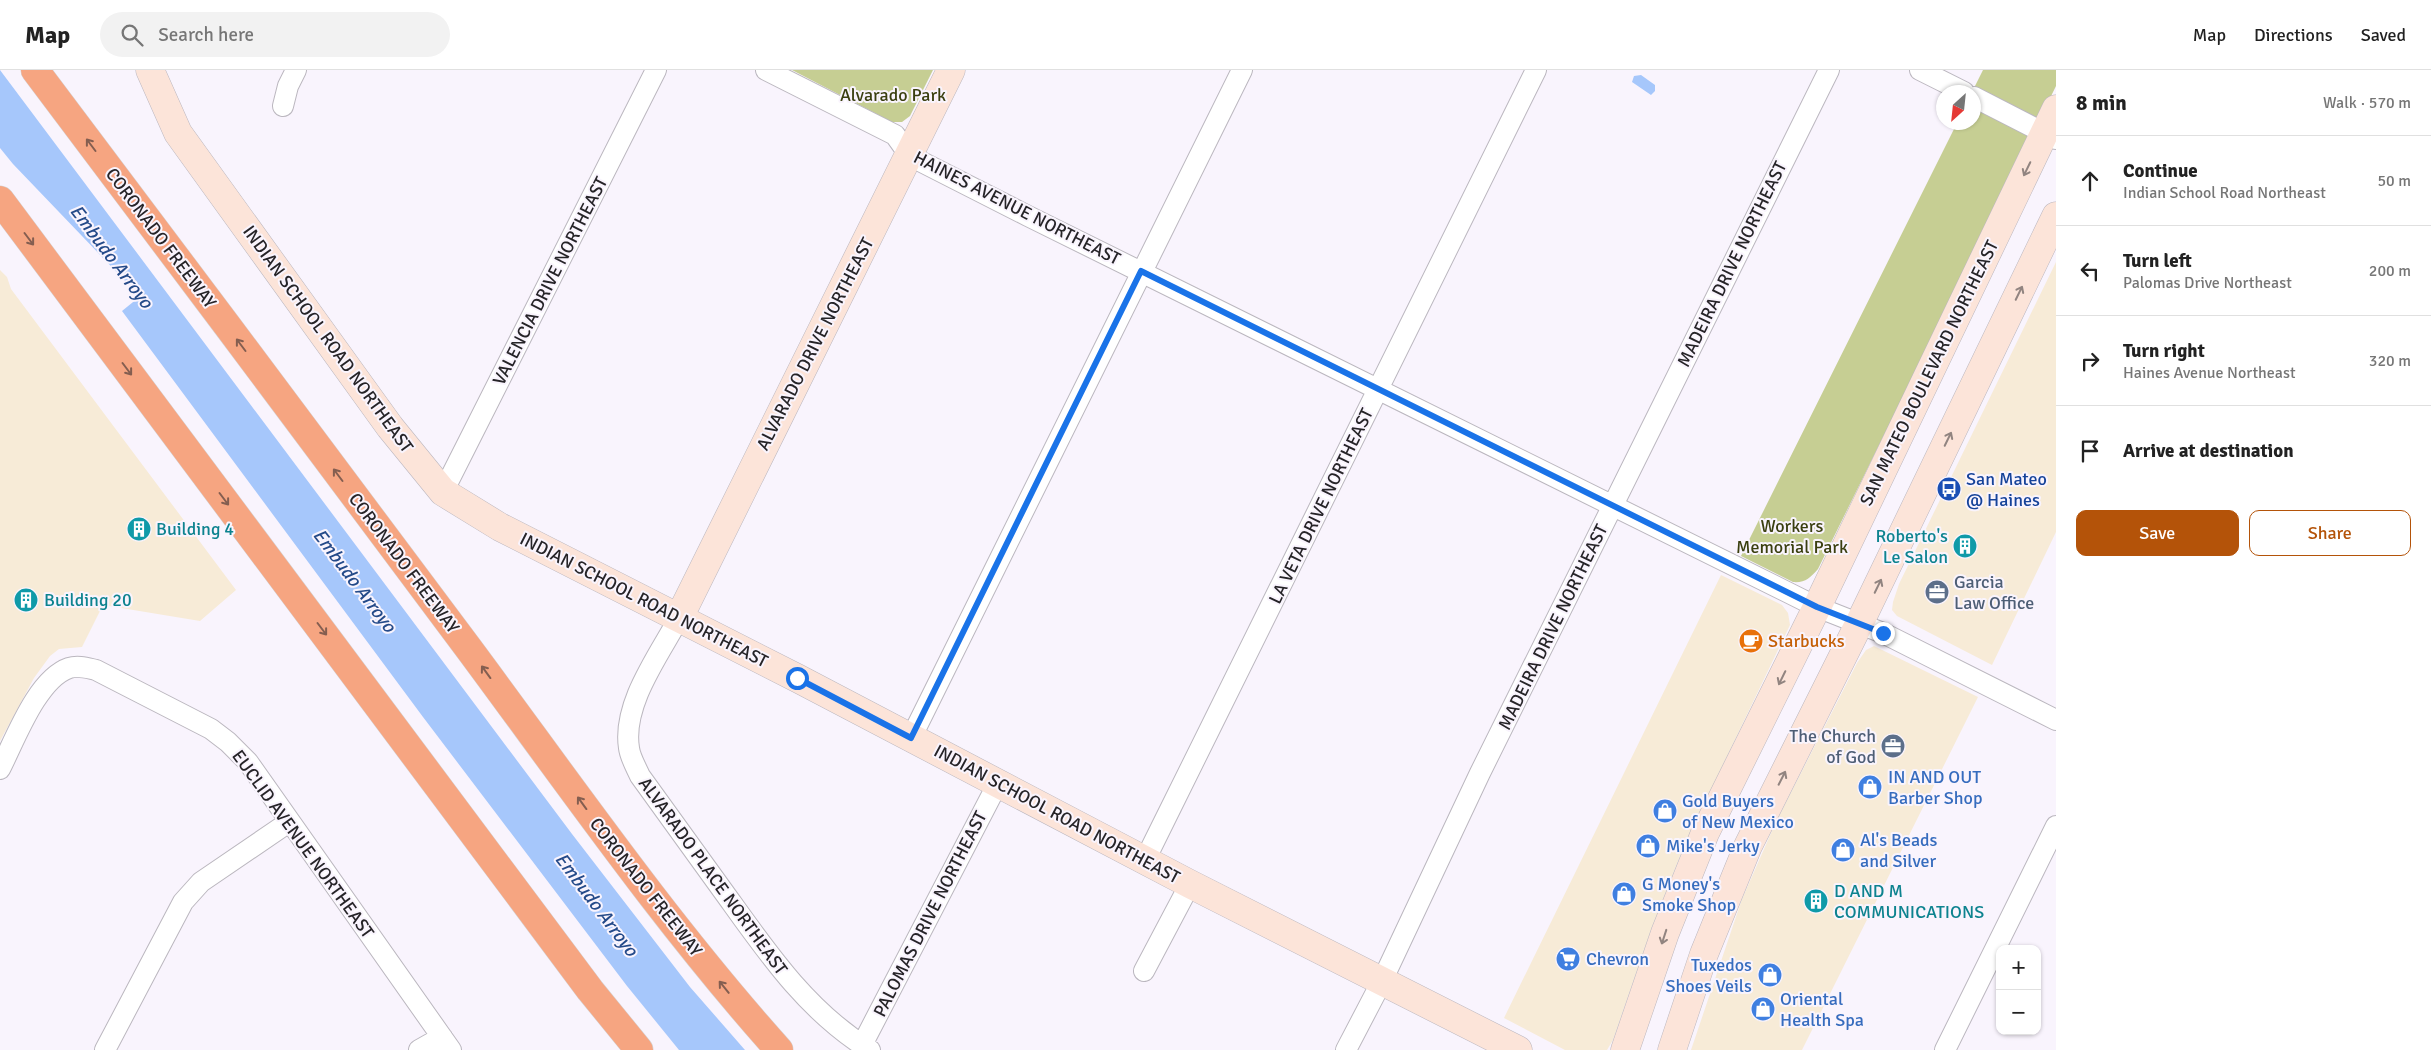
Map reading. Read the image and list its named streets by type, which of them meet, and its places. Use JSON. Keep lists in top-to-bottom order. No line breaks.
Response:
{"streets":{"highway":["CORONADO FREEWAY"],"street":["HAINES AVENUE NORTHEAST","MADEIRA DRIVE NORTHEAST","VALENCIA DRIVE NORTHEAST","INDIAN SCHOOL ROAD NORTHEAST","ALVARADO DRIVE NORTHEAST","SAN MATEO BOULEVARD NORTHEAST","LA VETA DRIVE NORTHEAST","EUCLID AVENUE NORTHEAST","ALVARADO PLACE NORTHEAST","PALOMAS DRIVE NORTHEAST"]},"crossings":[["HAINES AVENUE NORTHEAST","MADEIRA DRIVE NORTHEAST"],["HAINES AVENUE NORTHEAST","ALVARADO DRIVE NORTHEAST"],["HAINES AVENUE NORTHEAST","SAN MATEO BOULEVARD NORTHEAST"],["HAINES AVENUE NORTHEAST","LA VETA DRIVE NORTHEAST"],["MADEIRA DRIVE NORTHEAST","INDIAN SCHOOL ROAD NORTHEAST"],["VALENCIA DRIVE NORTHEAST","INDIAN SCHOOL ROAD NORTHEAST"],["INDIAN SCHOOL ROAD NORTHEAST","ALVARADO DRIVE NORTHEAST"],["INDIAN SCHOOL ROAD NORTHEAST","LA VETA DRIVE NORTHEAST"],["INDIAN SCHOOL ROAD NORTHEAST","ALVARADO PLACE NORTHEAST"],["INDIAN SCHOOL ROAD NORTHEAST","PALOMAS DRIVE NORTHEAST"],["ALVARADO DRIVE NORTHEAST","ALVARADO PLACE NORTHEAST"],["ALVARADO PLACE NORTHEAST","PALOMAS DRIVE NORTHEAST"]],"water":["Embudo Arroyo"],"parks":["Alvarado Park","Workers Memorial Park"],"places":{"bus stop":["San Mateo @ Haines"],"building":["Building 4","Roberto's Le Salon","Building 20","D AND M COMMUNICATIONS"],"office":["Garcia Law Office","The Church of God"],"cafe":["Starbucks"],"shop":["IN AND OUT Barber Shop","Gold Buyers of New Mexico","Mike's Jerky","Al's Beads and Silver","G Money's Smoke Shop","Tuxedos Shoes Veils","Oriental Health Spa"],"supermarket":["Chevron"]},"north":"bottom left","page":{"header":"Map","search":"Search here","nav":["Map","Directions","Saved"],"heading":["8 min","Walk · 570 m"],"list":[["Continue","Indian School Road Northeast","50 m"],["Turn left","Palomas Drive Northeast","200 m"],["Turn right","Haines Avenue Northeast","320 m"],"Arrive at destination"],"buttons":["Save","Share"],"map_buttons":["+","−"]}}
